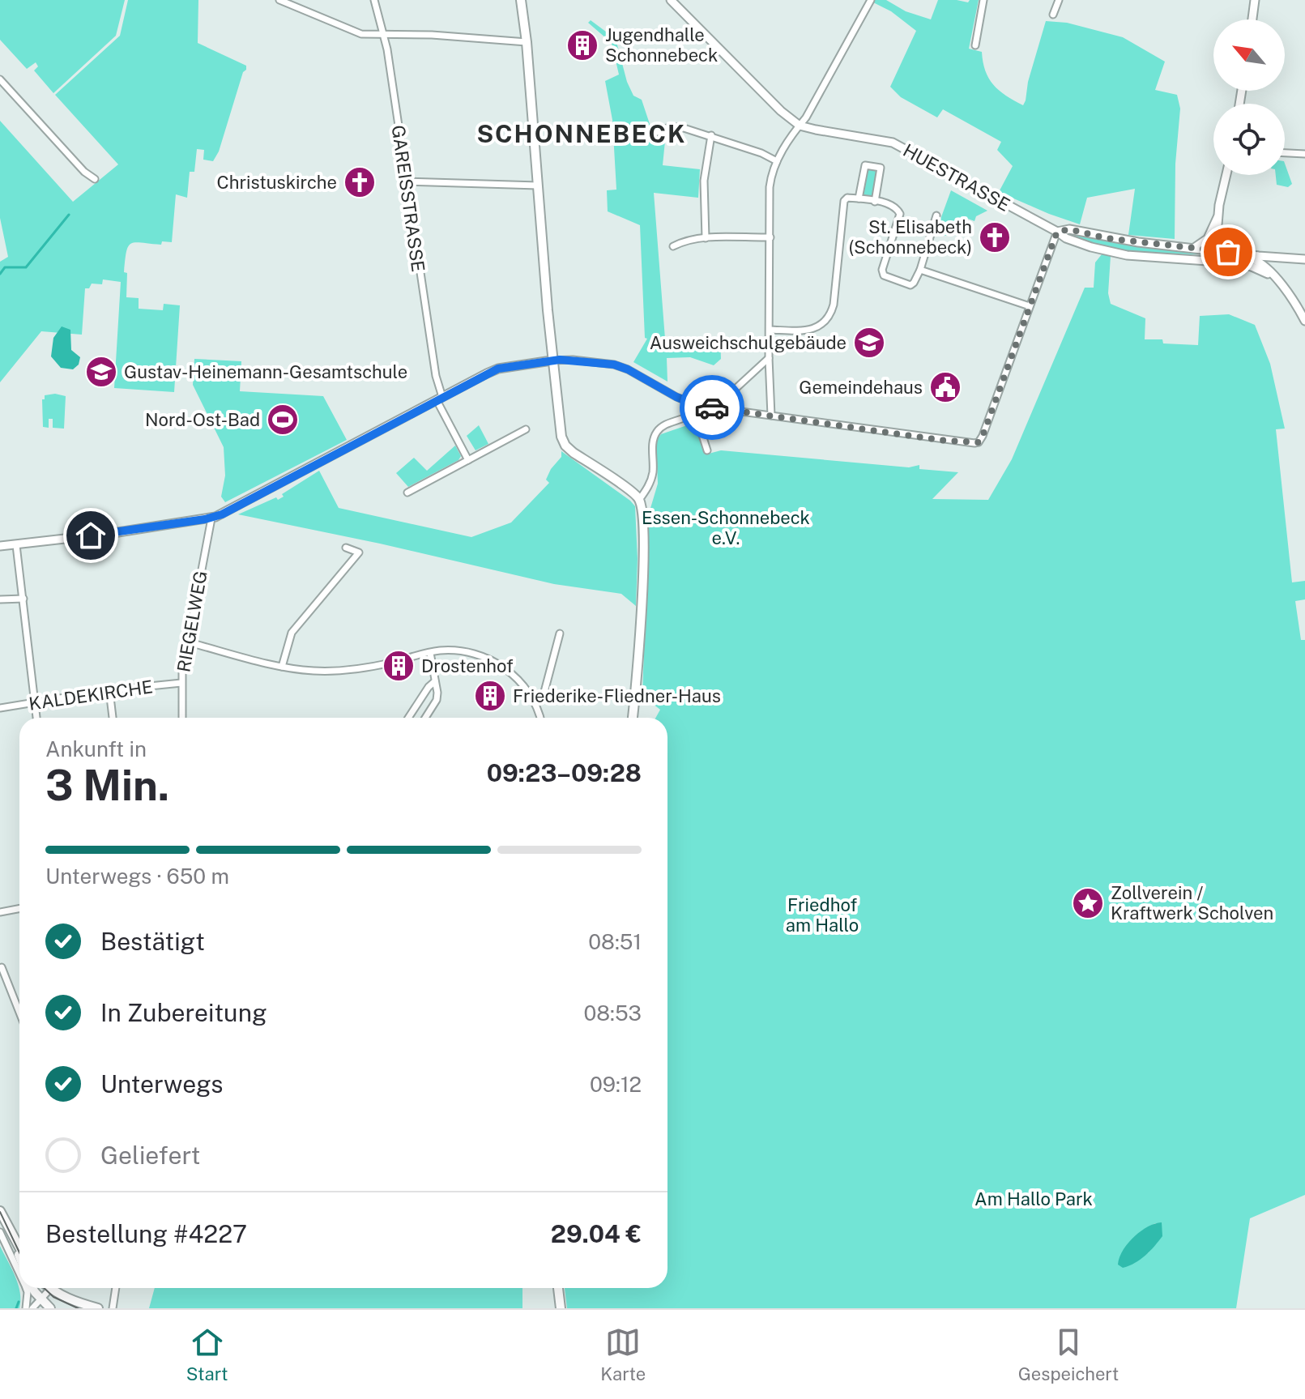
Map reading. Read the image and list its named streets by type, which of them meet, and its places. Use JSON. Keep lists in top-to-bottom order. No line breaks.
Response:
{"streets":{"street":["HUESTRASSE","GAREISSTRASSE","RIEGELWEG","KALDEKIRCHE"]},"crossings":[["RIEGELWEG","KALDEKIRCHE"]],"districts":["SCHONNEBECK"],"parks":["Essen-Schonnebeck e.V.","Friedhof am Hallo","Am Hallo Park"],"places":{"building":["Jugendhalle Schonnebeck","Drostenhof","Friederike-Fliedner-Haus"],"church":["Christuskirche","St. Elisabeth (Schonnebeck)"],"school or university":["Ausweichschulgebäude","Gustav-Heinemann-Gesamtschule"],"public building":["Gemeindehaus"],"sports":["Nord-Ost-Bad"],"place":["Zollverein / Kraftwerk Scholven"]},"north":"top left","page":{"heading":["3 Min.","Ankunft in","09:23–09:28"],"panel":["Bestellung #4227","29.04 €"],"bar":"Unterwegs · 650 m","list":[["Bestätigt","08:51"],["In Zubereitung","08:53"],["Unterwegs","09:12"],"Geliefert"],"tabs":["Start","Karte","Gespeichert"]}}
